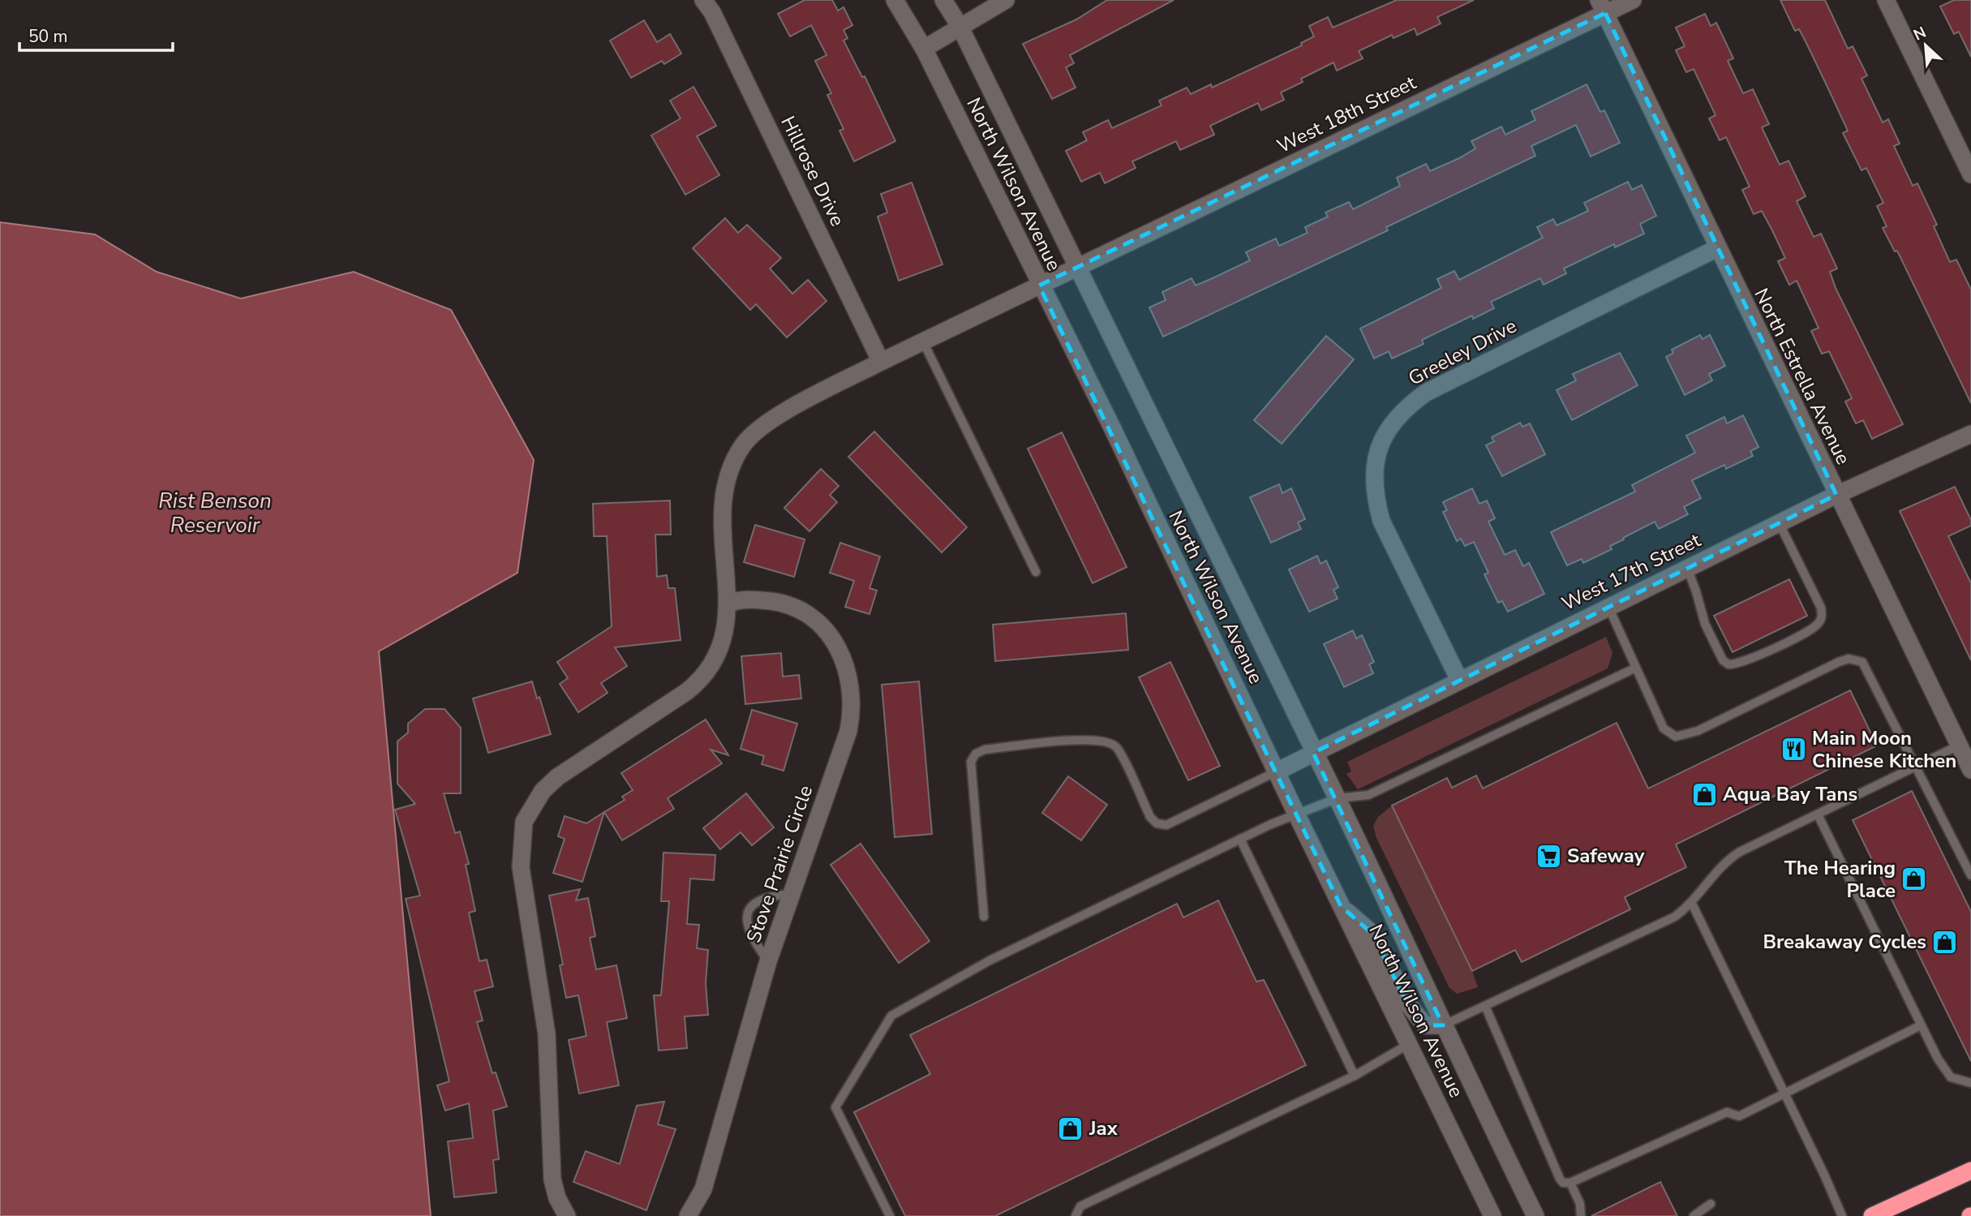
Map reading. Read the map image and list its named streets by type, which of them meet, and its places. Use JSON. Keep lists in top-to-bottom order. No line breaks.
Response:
{"streets":{"street":["West 18th Street","Hillrose Drive","North Wilson Avenue","Greeley Drive","North Estrella Avenue","West 17th Street","Stove Prairie Circle"]},"crossings":[["West 18th Street","North Wilson Avenue"],["West 18th Street","North Estrella Avenue"],["North Wilson Avenue","West 17th Street"],["Greeley Drive","North Estrella Avenue"],["Greeley Drive","West 17th Street"],["North Estrella Avenue","West 17th Street"]],"water":["Rist Benson Reservoir"],"places":{"restaurant":["Main Moon Chinese Kitchen"],"shop":["Aqua Bay Tans","The Hearing Place","Breakaway Cycles","Jax"],"supermarket":["Safeway"]},"scale_bar":"50 m","north":"top left"}
